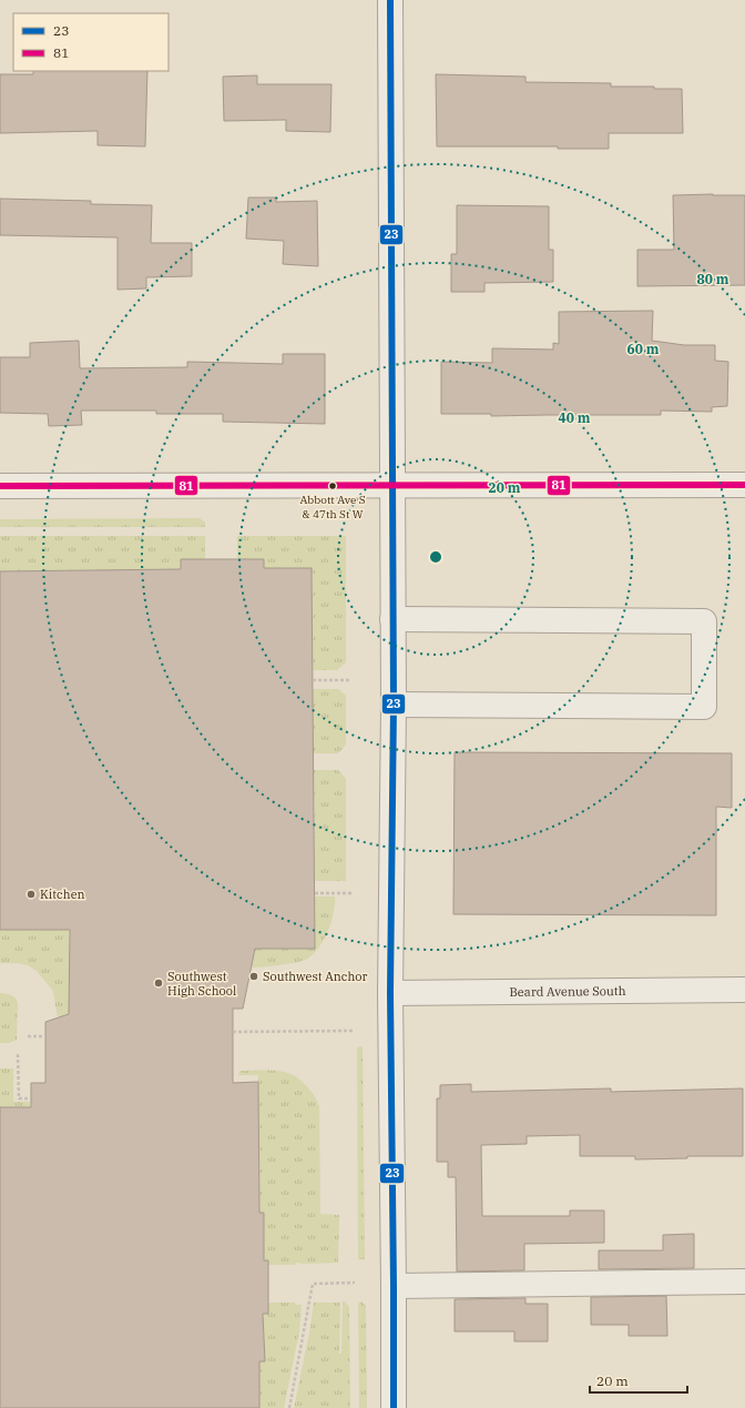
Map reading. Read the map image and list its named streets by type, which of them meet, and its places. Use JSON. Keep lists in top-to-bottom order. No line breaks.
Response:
{"streets":{"street":["Beard Avenue South"]},"places":["Abbott Ave S & 47th St W","Kitchen","Southwest Anchor","Southwest High School"],"lines":["transit line 23","transit line 81"],"legend":["23","81"],"scale_bar":"20 m","rings":["80 m","60 m","40 m","20 m"]}
